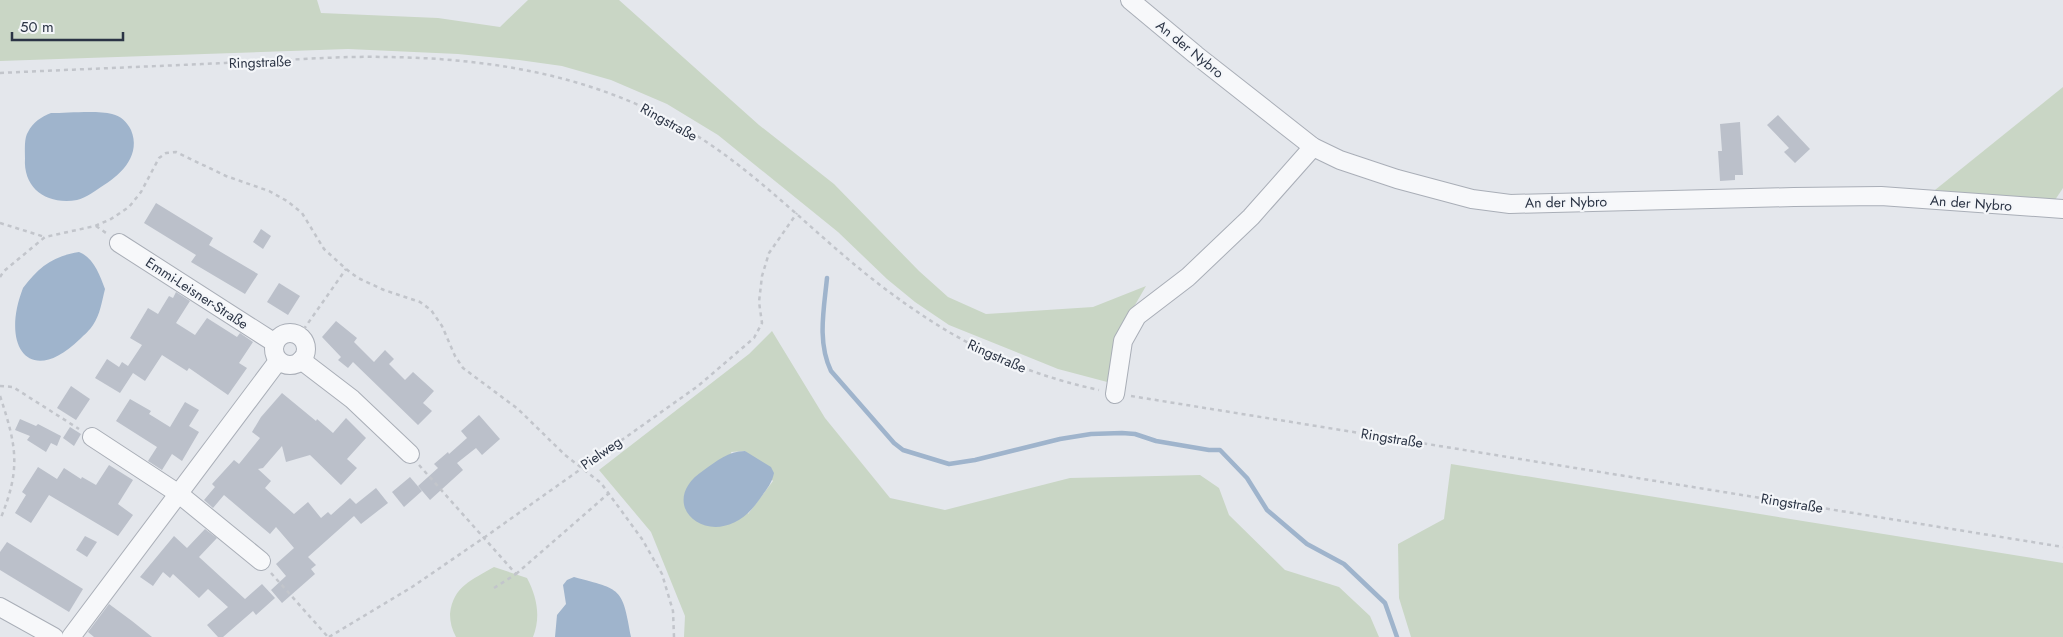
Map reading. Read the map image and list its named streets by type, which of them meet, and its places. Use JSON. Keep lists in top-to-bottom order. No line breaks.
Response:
{"streets":{"street":["An der Nybro","Emmi-Leisner-Straße"],"path":["Ringstraße","Pielweg"]},"crossings":[["Ringstraße","Pielweg"]],"scale_bar":"50 m"}
